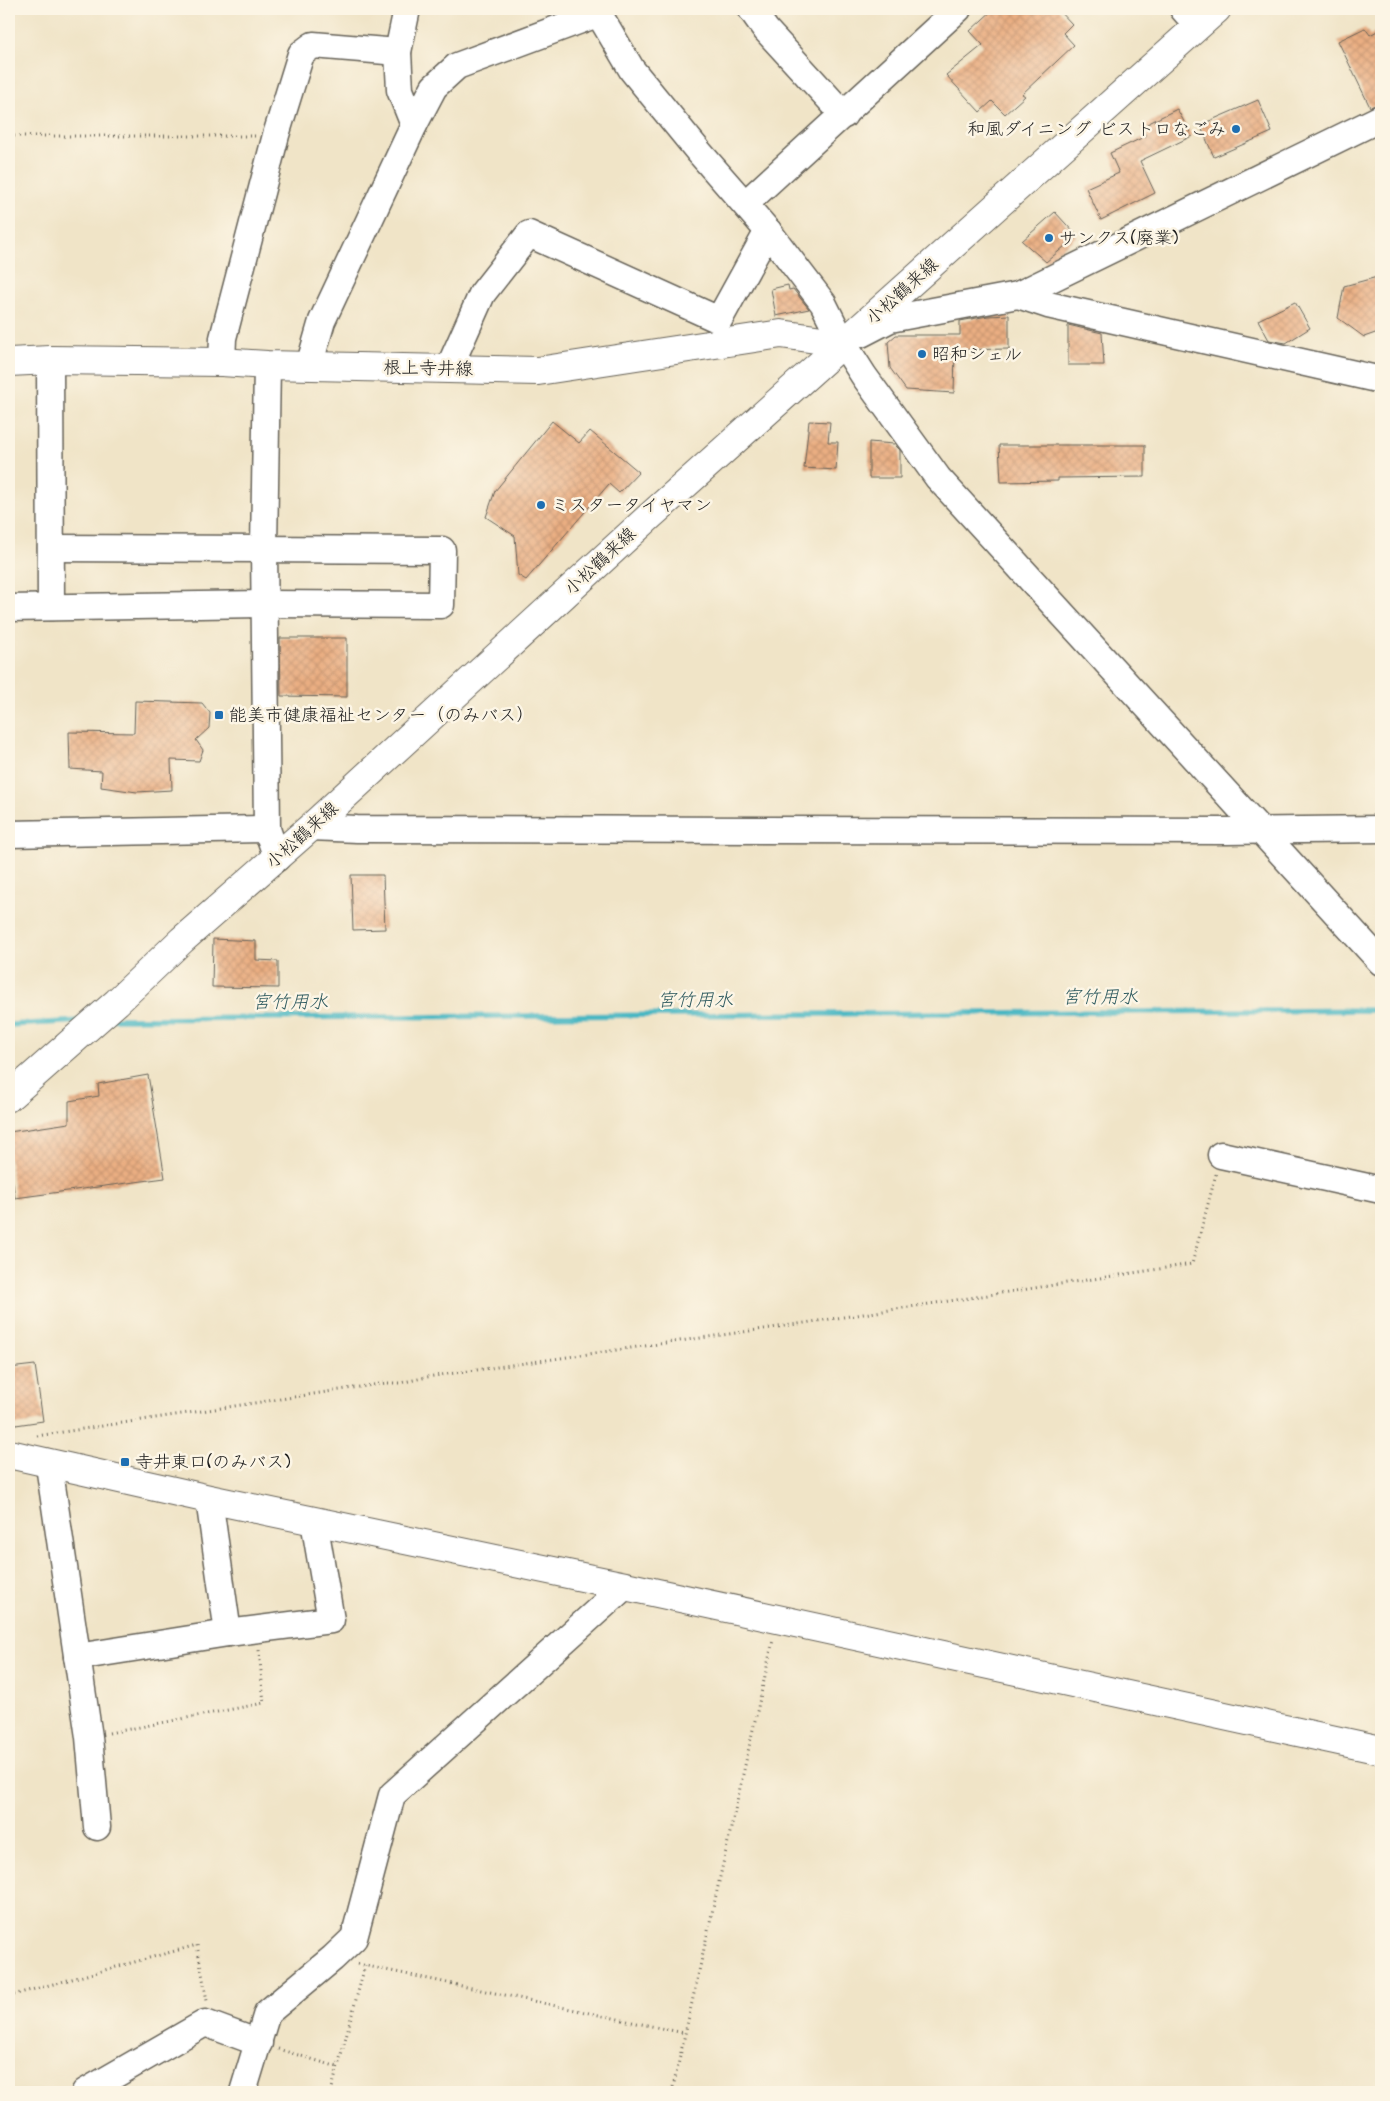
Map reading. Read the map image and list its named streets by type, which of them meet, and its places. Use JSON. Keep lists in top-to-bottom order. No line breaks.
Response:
{"streets":{"main road":["小松鶴来線","根上寺井線"]},"crossings":[["小松鶴来線","根上寺井線"]],"water":["宮竹用水"],"places":{"other":["和風ダイニング ビストロなごみ","サンクス(廃業)","昭和シェル","ミスタータイヤマン"],"transit":["能美市健康福祉センター（のみバス）","寺井東口(のみバス)"]}}
